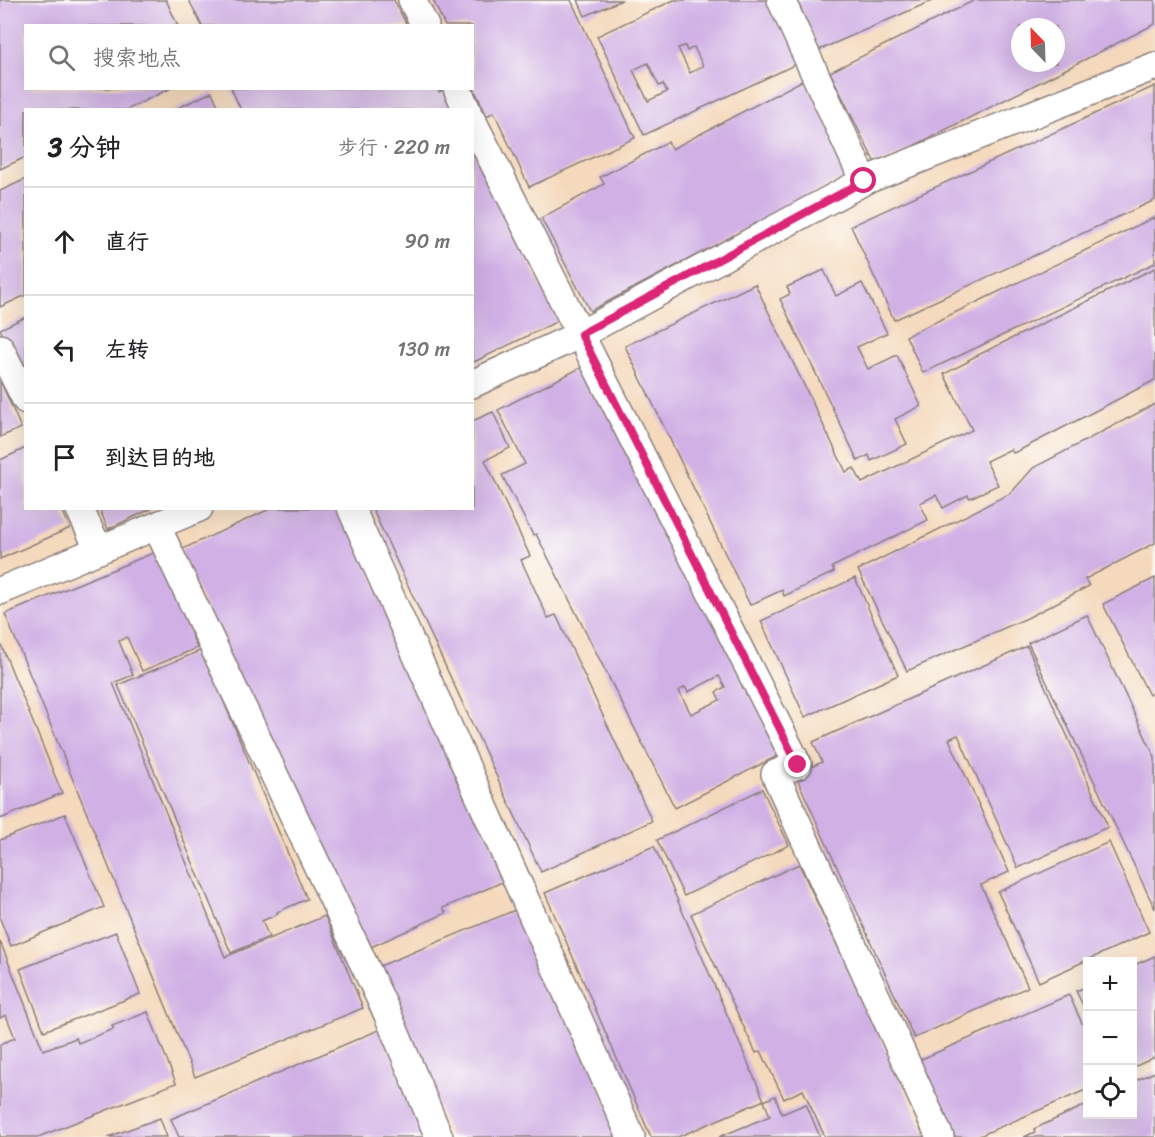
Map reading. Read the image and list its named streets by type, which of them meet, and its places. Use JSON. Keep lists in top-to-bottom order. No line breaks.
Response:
{"north":"top left","page":{"search":"搜索地点","heading":["3 分钟","步行 · 220 m"],"list":[["直行","90 m"],["左转","130 m"],"到达目的地"],"map_buttons":["+","−"]}}
